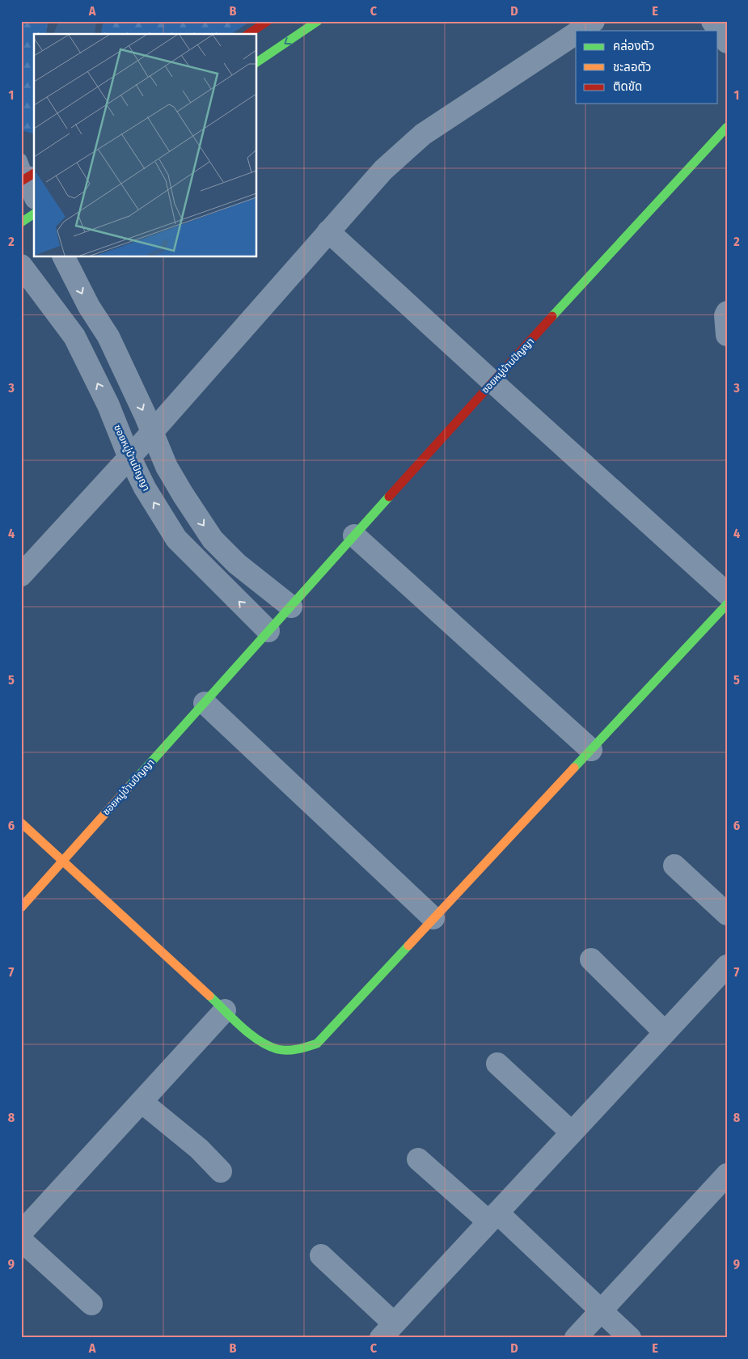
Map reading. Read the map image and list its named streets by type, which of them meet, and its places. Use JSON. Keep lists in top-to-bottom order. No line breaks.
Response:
{"streets":{"street":["ซอยหมู่บ้านปัญญา"]},"legend":["คล่องตัว","ชะลอตัว","ติดขัด"],"grid":{"columns":["A","B","C","D","E"],"rows":["1","2","3","4","5","6","7","8","9"]}}
